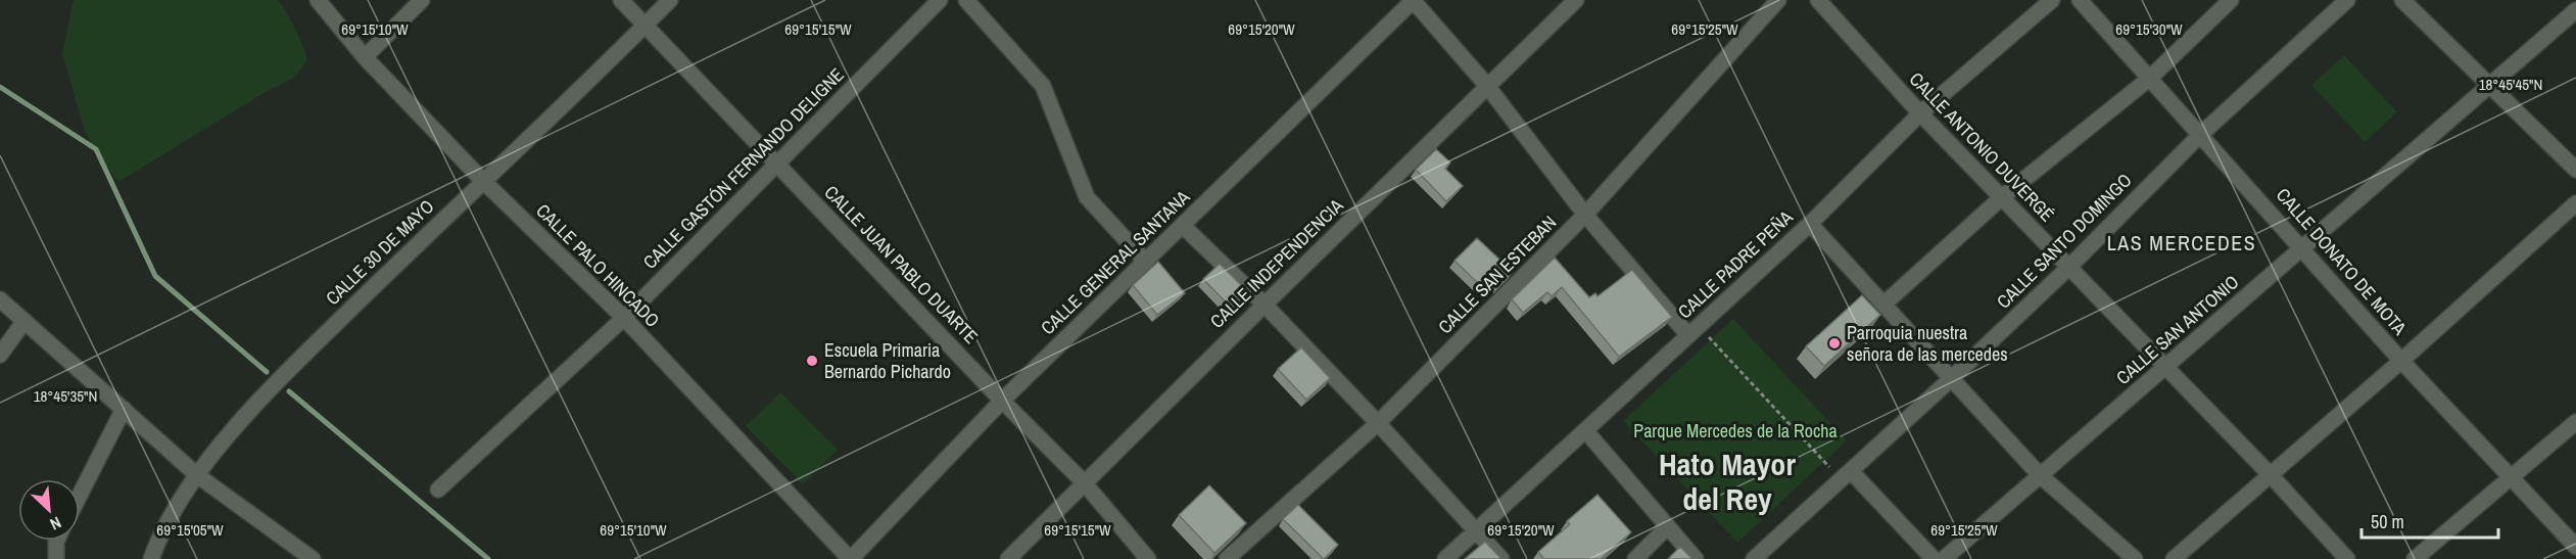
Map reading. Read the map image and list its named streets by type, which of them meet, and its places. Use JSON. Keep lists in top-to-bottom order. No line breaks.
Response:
{"streets":{"street":["CALLE ANTONIO DUVERGÉ","CALLE GASTÓN FERNANDO DELIGNE","CALLE SANTO DOMINGO","CALLE 30 DE MAYO","CALLE DONATO DE MOTA","CALLE GENERAL SANTANA","CALLE INDEPENDENCIA","CALLE JUAN PABLO DUARTE","CALLE PADRE PEÑA","CALLE PALO HINCADO","CALLE SAN ESTEBAN","CALLE SAN ANTONIO"]},"crossings":[["CALLE ANTONIO DUVERGÉ","CALLE SANTO DOMINGO"],["CALLE ANTONIO DUVERGÉ","CALLE PADRE PEÑA"],["CALLE ANTONIO DUVERGÉ","CALLE SAN ANTONIO"],["CALLE GASTÓN FERNANDO DELIGNE","CALLE JUAN PABLO DUARTE"],["CALLE GASTÓN FERNANDO DELIGNE","CALLE PALO HINCADO"],["CALLE SANTO DOMINGO","CALLE DONATO DE MOTA"],["CALLE 30 DE MAYO","CALLE JUAN PABLO DUARTE"],["CALLE 30 DE MAYO","CALLE PALO HINCADO"],["CALLE DONATO DE MOTA","CALLE SAN ANTONIO"],["CALLE GENERAL SANTANA","CALLE JUAN PABLO DUARTE"],["CALLE GENERAL SANTANA","CALLE PALO HINCADO"],["CALLE INDEPENDENCIA","CALLE JUAN PABLO DUARTE"]],"districts":["LAS MERCEDES","Hato Mayor del Rey"],"parks":["Parque Mercedes de la Rocha"],"places":["Parroquia nuestra señora de las mercedes","Escuela Primaria Bernardo Pichardo"],"scale_bar":"50 m","north":"bottom right","coordinates":["69°15'10\"W","69°15'20\"W","69°15'25\"W","69°15'15\"W","69°15'30\"W","18°45'45\"N","18°45'35\"N","69°15'05\"W"]}
